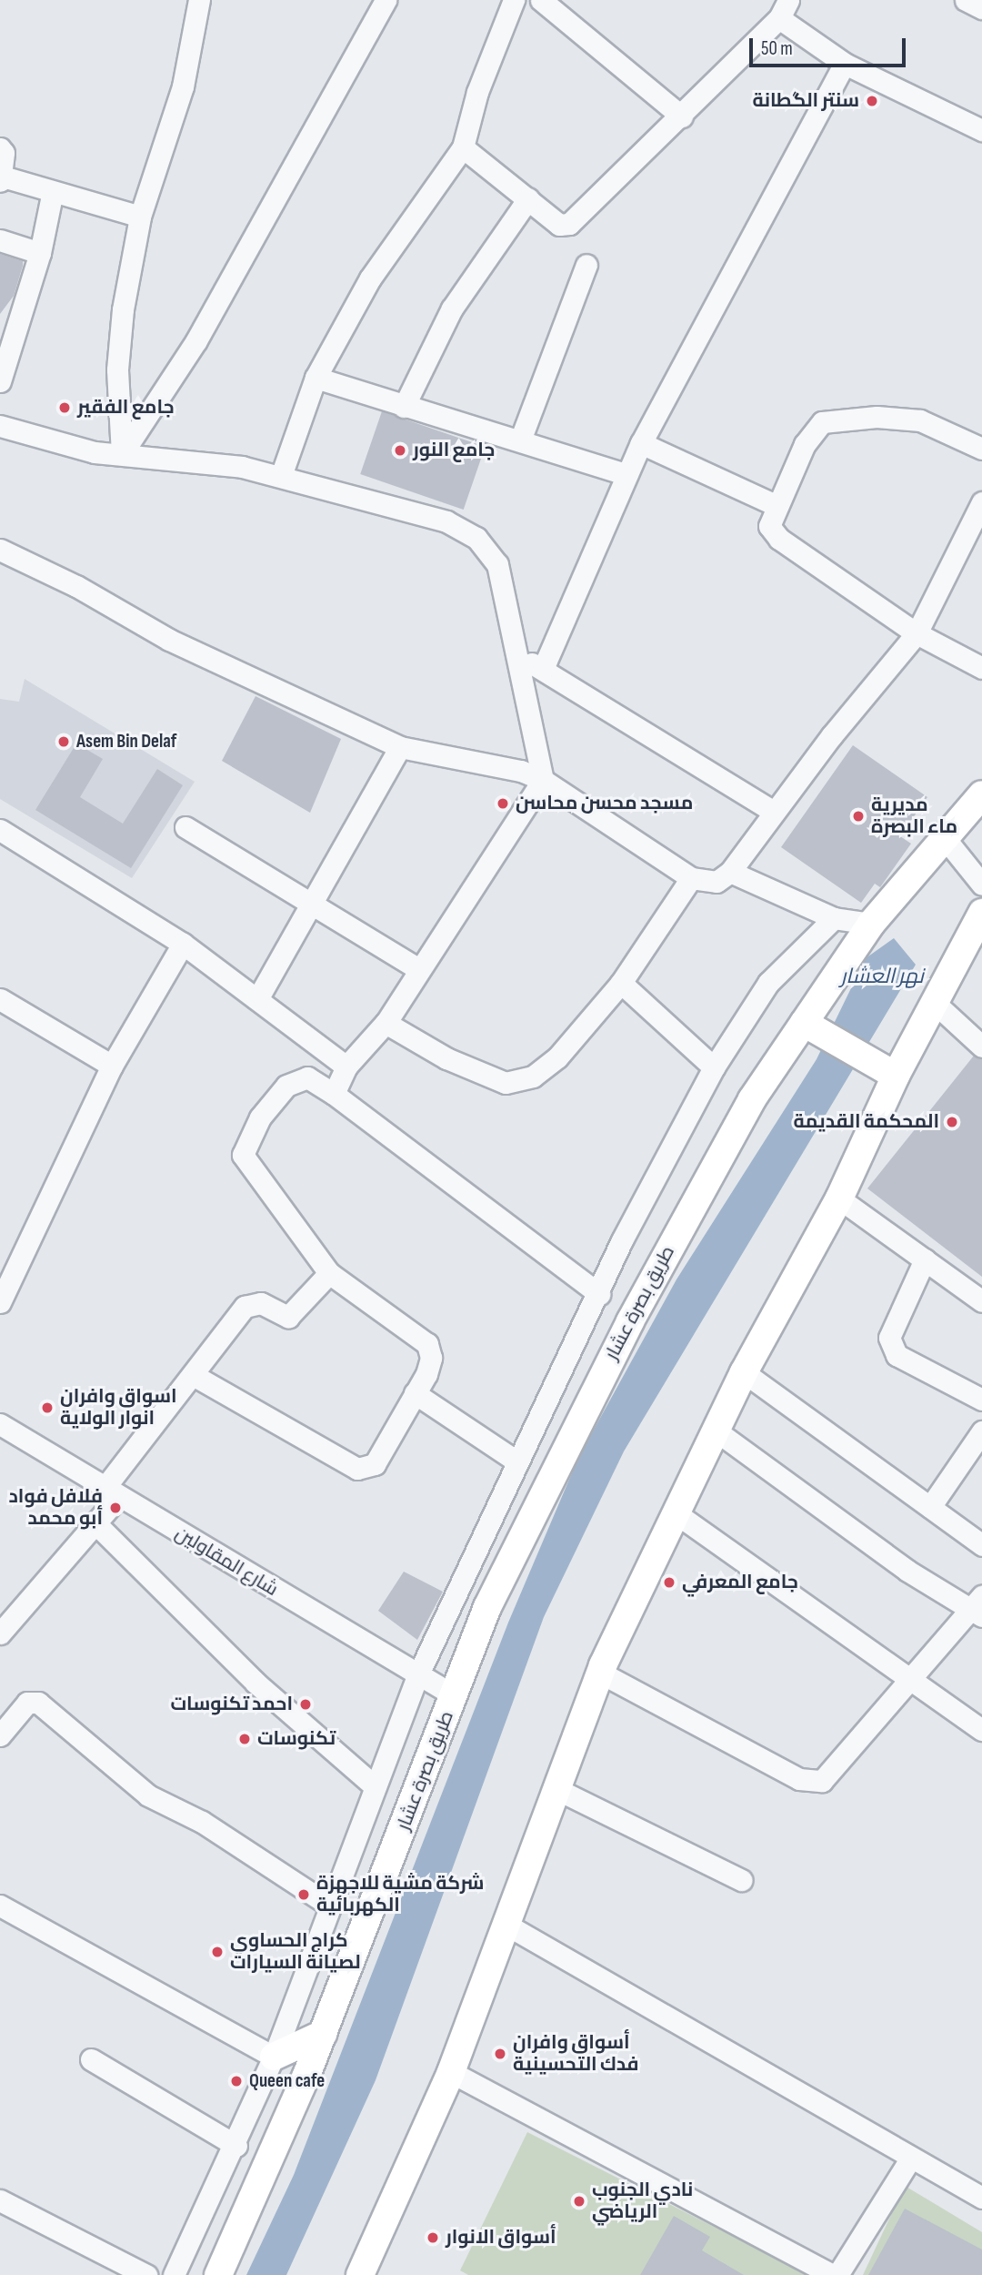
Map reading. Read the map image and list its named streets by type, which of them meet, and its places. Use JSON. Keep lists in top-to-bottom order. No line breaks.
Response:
{"streets":{"main road":["طريق بصرة عشار"],"street":["شارع المقاولين"]},"crossings":[["طريق بصرة عشار","شارع المقاولين"]],"water":["نهر العشار"],"places":["سنتر الگطانة","جامع الفقير","جامع النور","Asem Bin Delaf","مسجد محسن محاسن","مديرية ماء البصرة","المحكمة القديمة","اسواق وافران انوار الولاية","فلافل فواد أبو محمد","جامع المعرفي","احمد تكنوسات","تكنوسات","شركة مشية للاجهزة الكهربائية","كراج الحساوي لصيانة السيارات","أسواق وافران فدك التحسينية","Queen cafe","نادي الجنوب الرياضي","أسواق الانوار"],"scale_bar":"50 m"}
